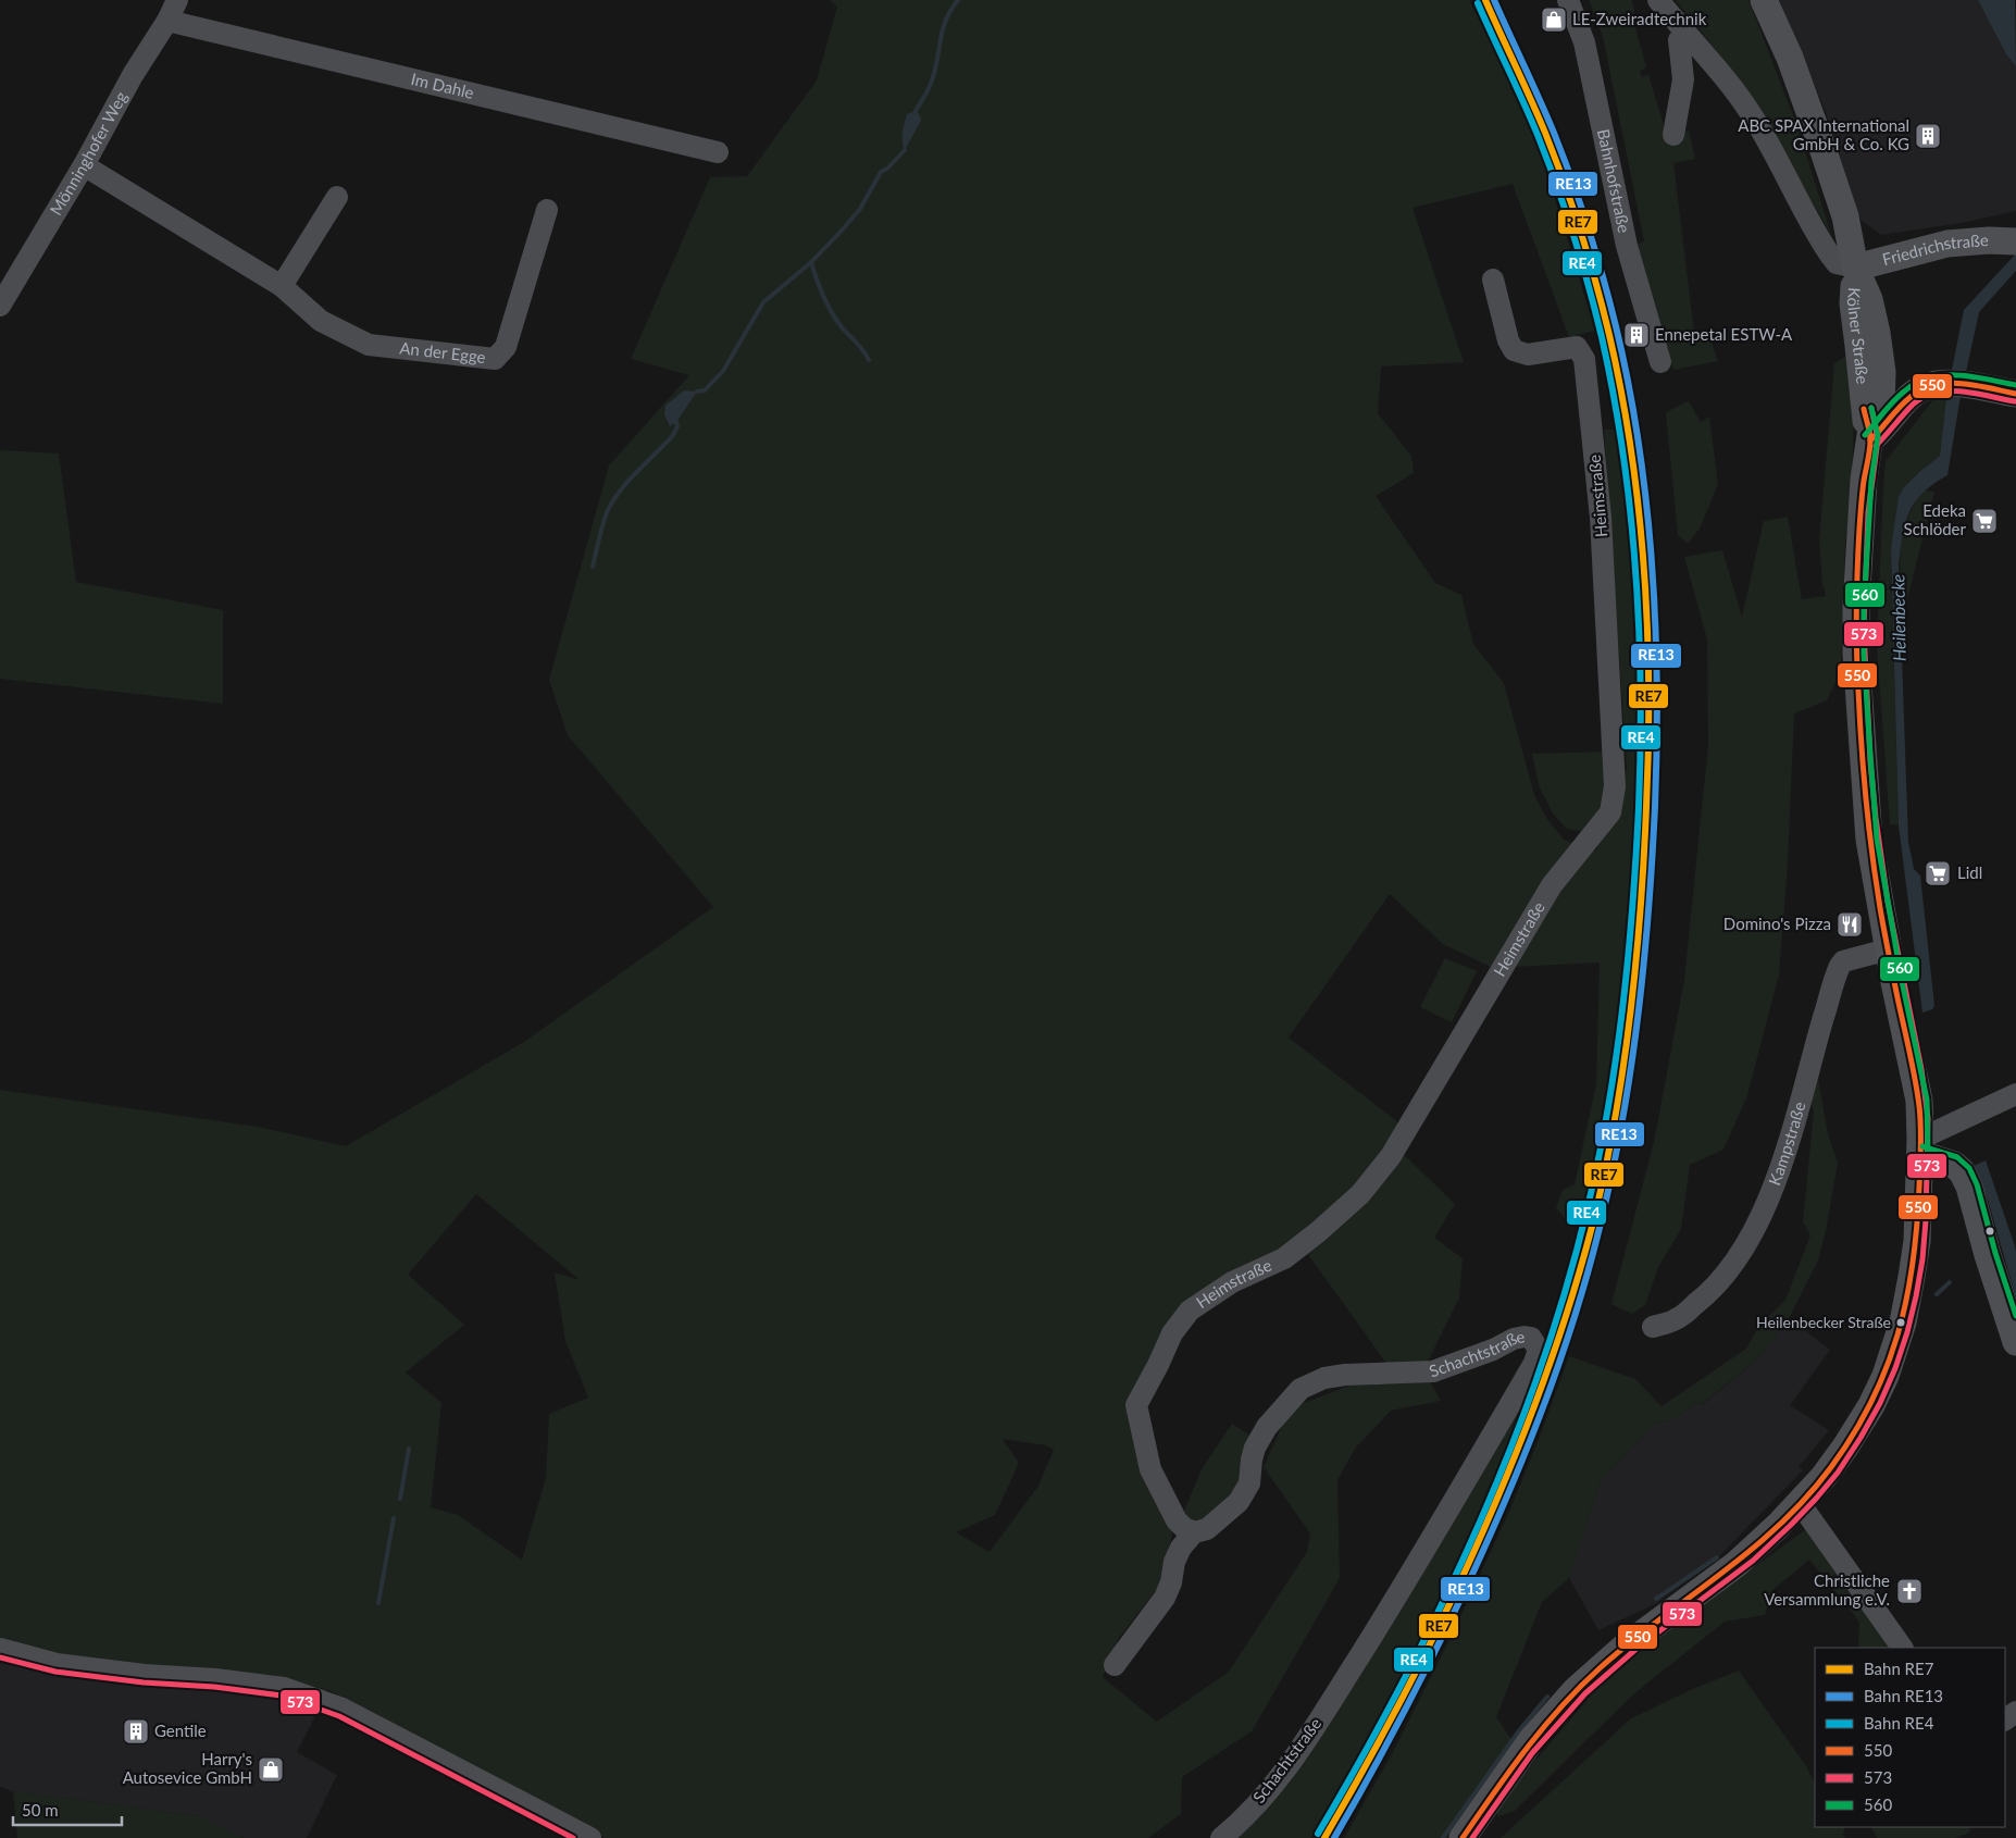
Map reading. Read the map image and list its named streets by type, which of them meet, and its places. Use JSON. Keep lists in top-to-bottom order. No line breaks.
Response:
{"streets":{"main road":["Friedrichstraße","Kölner Straße"],"street":["Im Dahle","Mönninghofer Weg","Bahnhofstraße","An der Egge","Heimstraße","Kampstraße","Schachtstraße"]},"crossings":[["Im Dahle","Mönninghofer Weg"],["Mönninghofer Weg","An der Egge"],["Friedrichstraße","Kölner Straße"],["Kölner Straße","Kampstraße"],["Heimstraße","Schachtstraße"]],"water":["Heilenbecke"],"places":{"shop":["LE-Zweiradtechnik","Harry's Autosevice GmbH"],"building":["ABC SPAX International GmbH & Co. KG","Ennepetal ESTW-A","Gentile"],"supermarket":["Edeka Schlöder","Lidl"],"restaurant":["Domino's Pizza"],"other":["Heilenbecker Straße"],"church":["Christliche Versammlung e.V."]},"lines":["rail line RE7","rail line RE13","rail line RE4","transit line 560","transit line 550","transit line 573"],"legend":["Bahn RE7","Bahn RE13","Bahn RE4","550","573","560"],"scale_bar":"50 m"}
